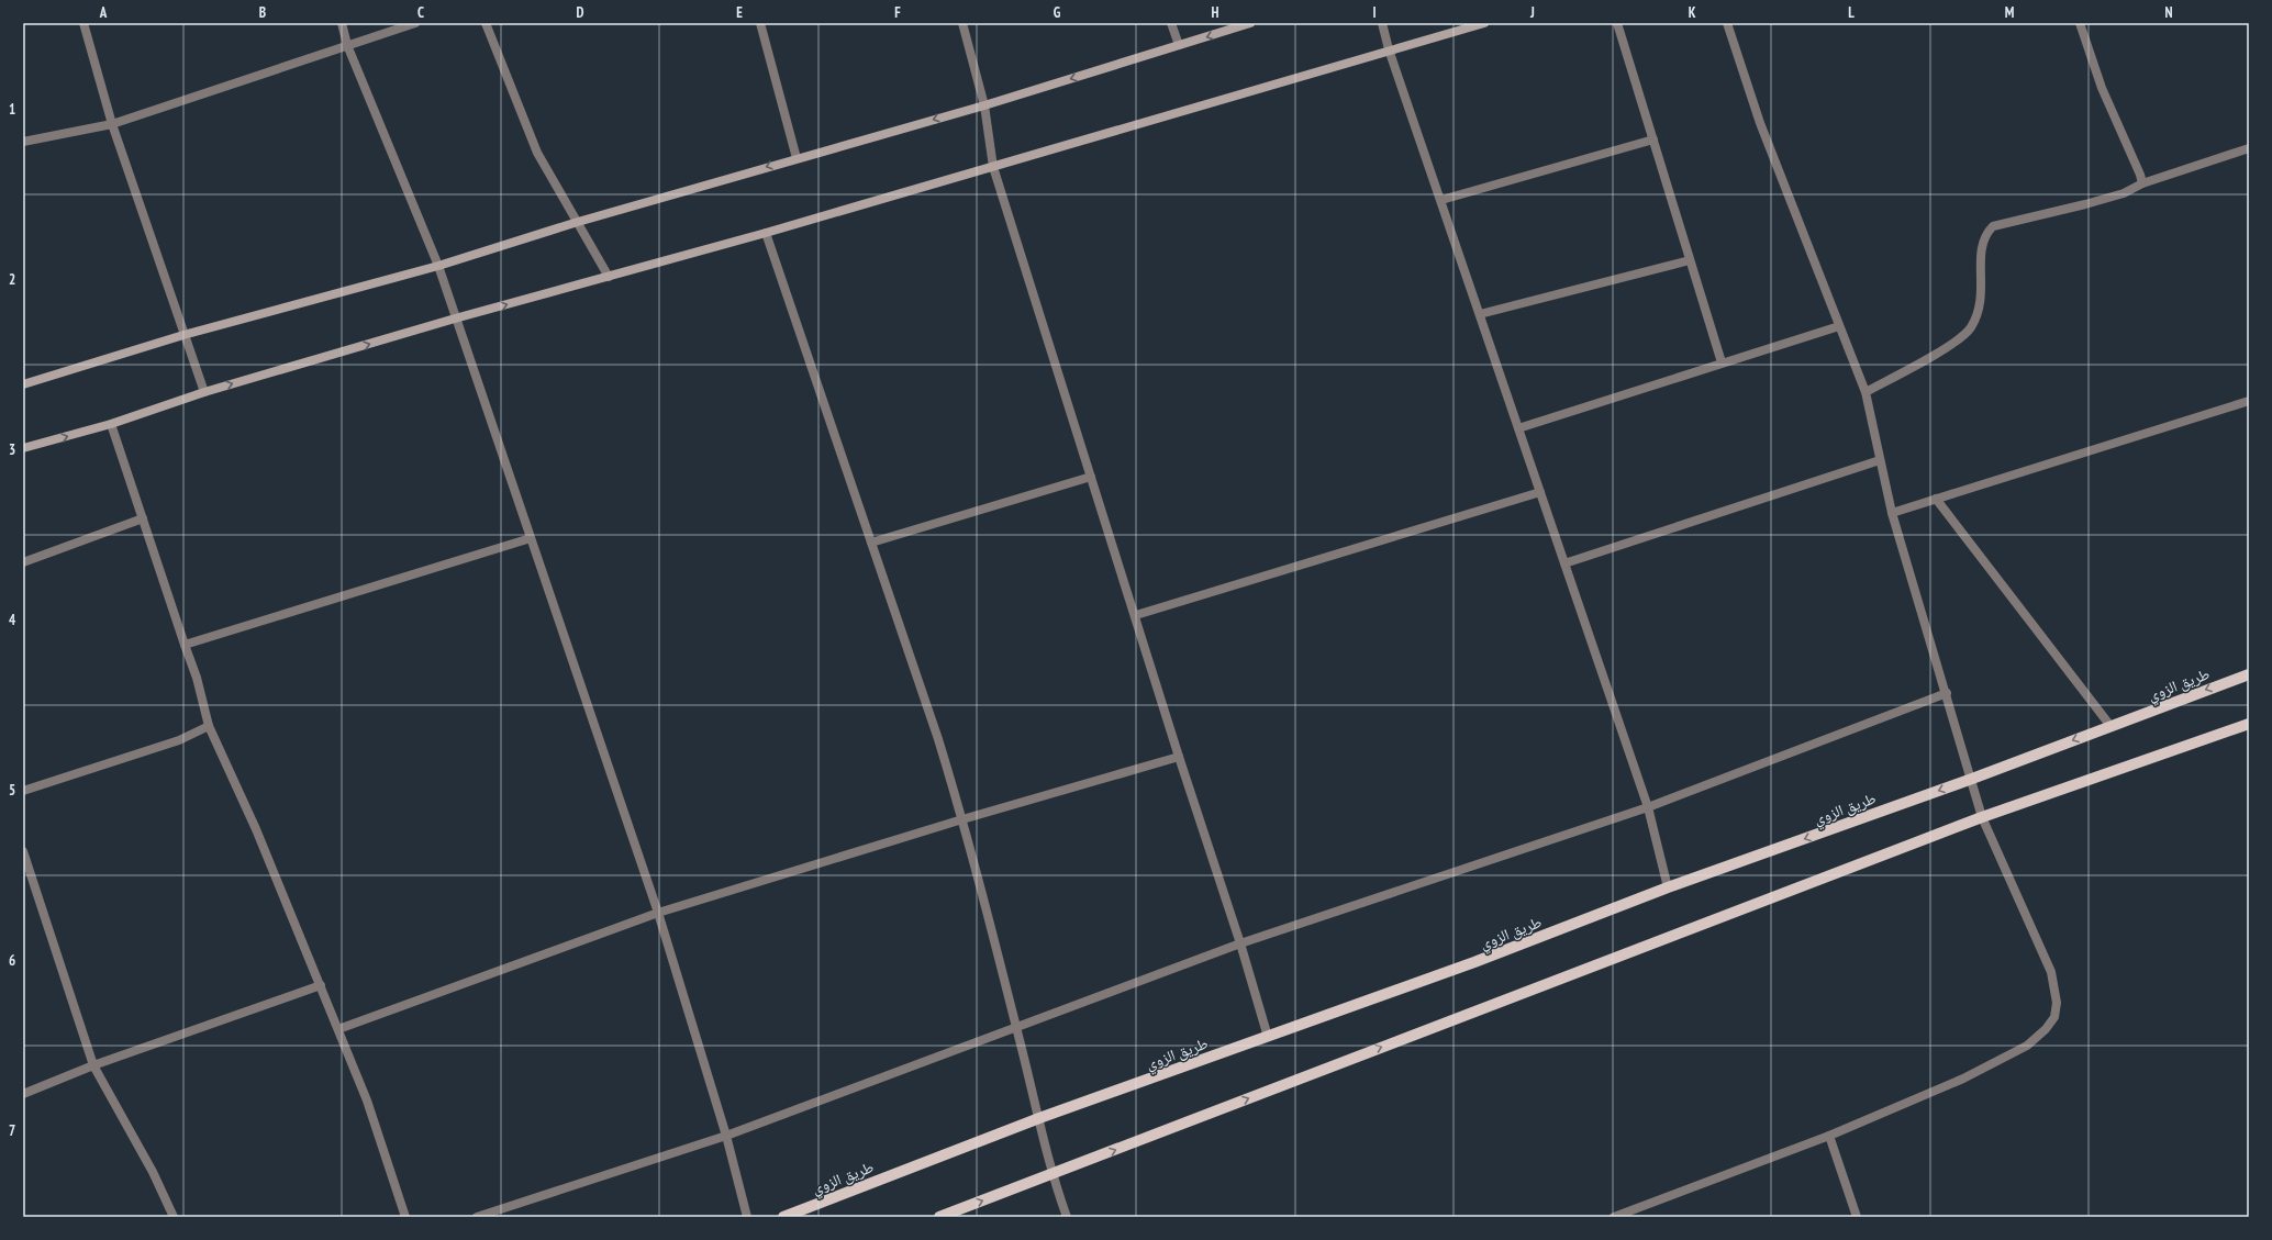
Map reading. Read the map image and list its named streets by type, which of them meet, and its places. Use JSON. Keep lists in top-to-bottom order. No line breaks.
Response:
{"streets":{"main road":["طريق الزوي"]},"grid":{"columns":["A","B","C","D","E","F","G","H","I","J","K","L","M","N"],"rows":["1","2","3","4","5","6","7"]}}
